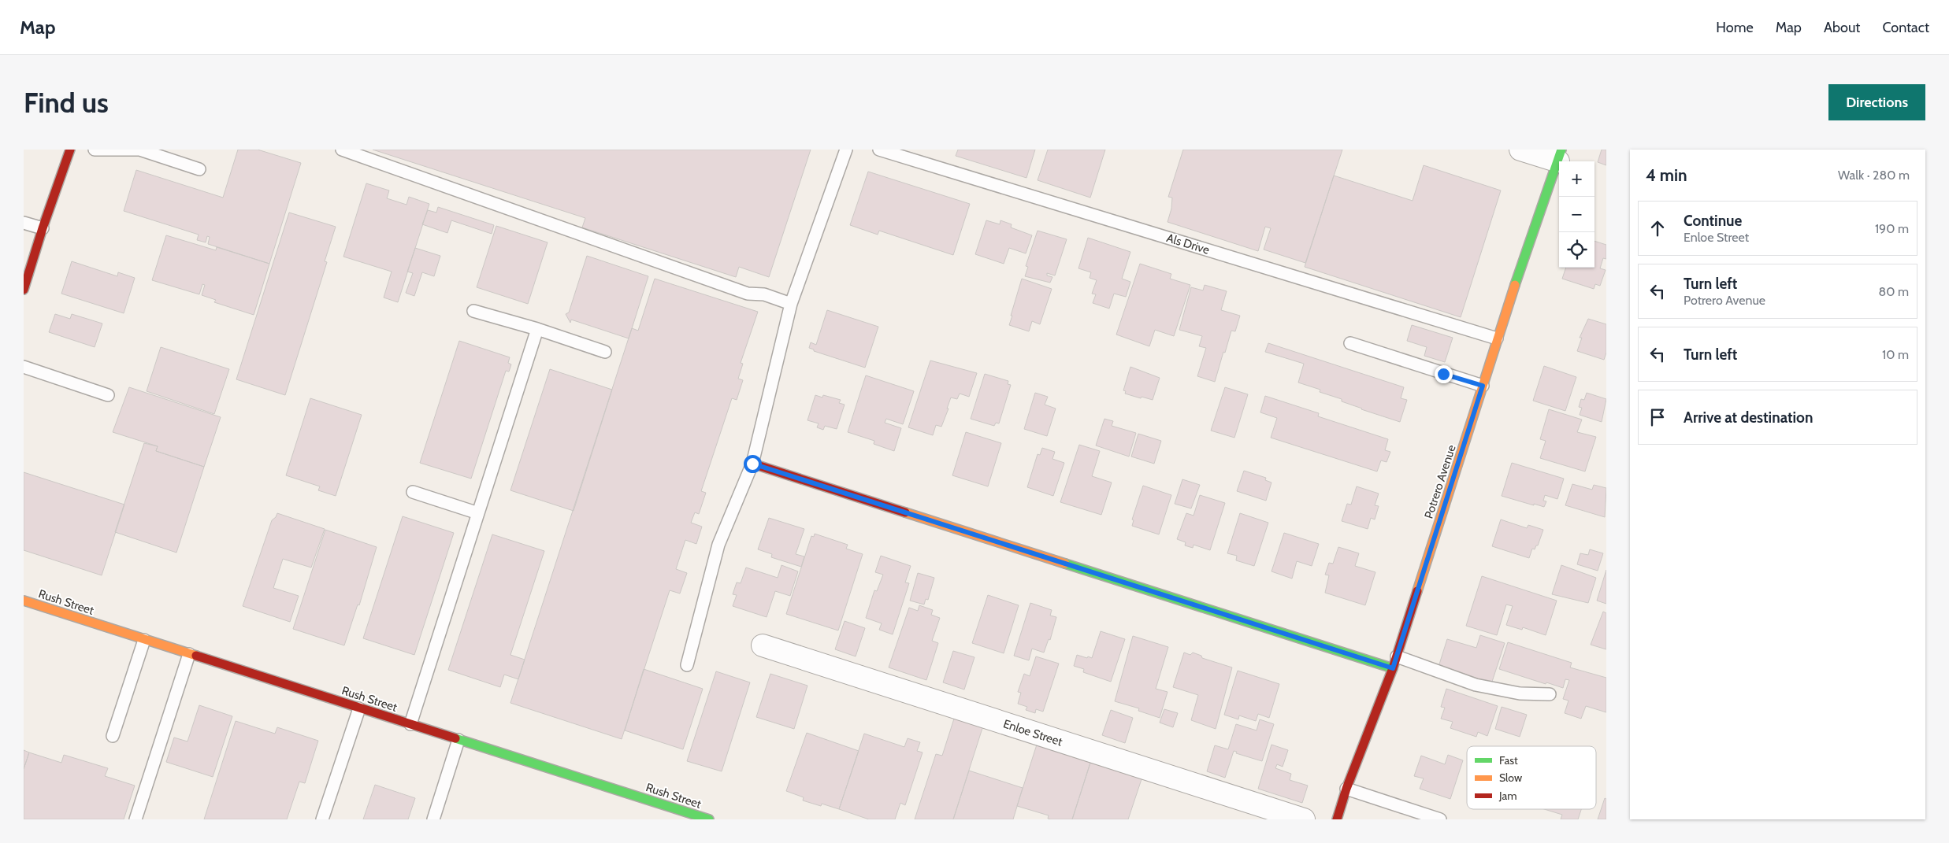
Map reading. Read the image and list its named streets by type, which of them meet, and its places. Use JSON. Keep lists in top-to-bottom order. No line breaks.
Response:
{"streets":{"street":["Potrero Avenue","Rush Street","Enloe Street"],"lane":["Als Drive"]},"crossings":[["Als Drive","Potrero Avenue"]],"legend":["Fast","Slow","Jam"],"page":{"header":"Map","nav":["Home","Map","About","Contact"],"buttons":"Directions","title":"Find us","heading":["4 min","Walk · 280 m"],"map_buttons":["+","−"],"list":[["Continue","Enloe Street","190 m"],["Turn left","Potrero Avenue","80 m"],["Turn left","10 m"],"Arrive at destination"]}}
